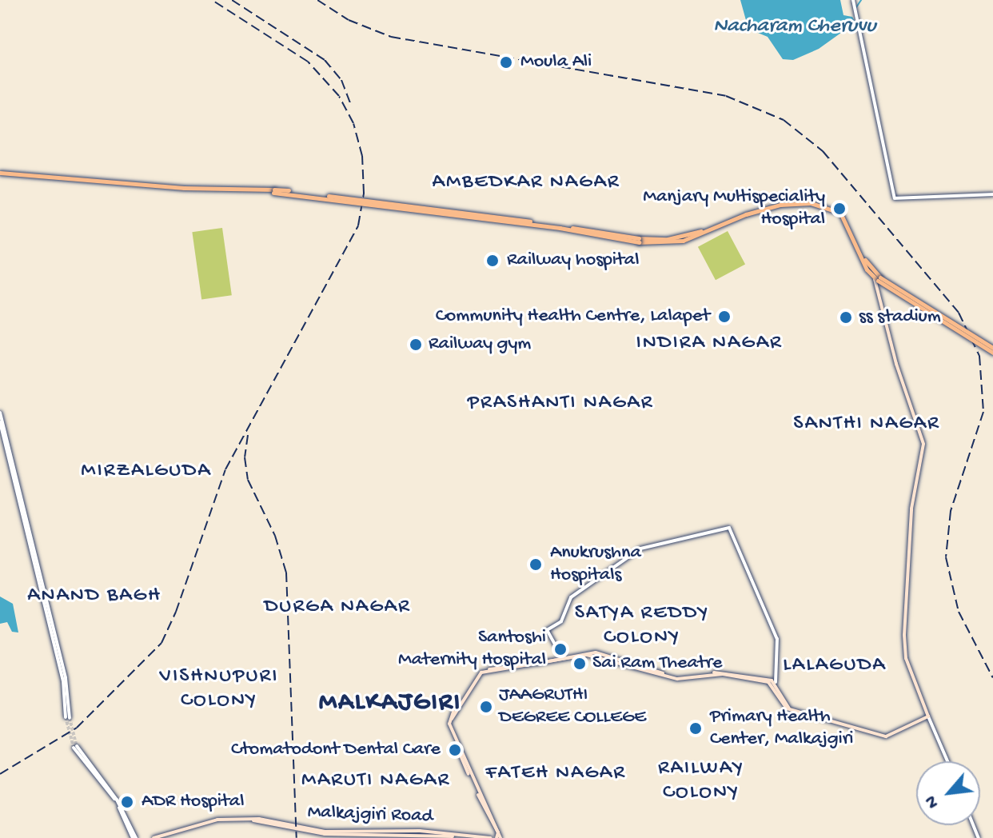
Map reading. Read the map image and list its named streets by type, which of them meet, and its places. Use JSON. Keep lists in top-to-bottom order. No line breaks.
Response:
{"streets":{"main road":["Malkajgiri Road"]},"districts":["AMBEDKAR NAGAR","INDIRA NAGAR","PRASHANTI NAGAR","SANTHI NAGAR","MIRZALGUDA","ANAND BAGH","DURGA NAGAR","SATYA REDDY COLONY","LALAGUDA","VISHNUPURI COLONY","MALKAJGIRI","RAILWAY COLONY","FATEH NAGAR","MARUTI NAGAR"],"water":["Nacharam Cheruvu"],"places":["Moula Ali","Manjary Multispeciality Hospital","Railway hospital","Community Health Centre, Lalapet","ss stadium","Railway gym","Anukrushna Hospitals","Santoshi Maternity Hospital","Sai Ram Theatre","JAAGRUTHI DEGREE COLLEGE","Primary Health Center, Malkajgiri","Ctomatodont Dental Care","ADR Hospital"],"north":"bottom left"}
